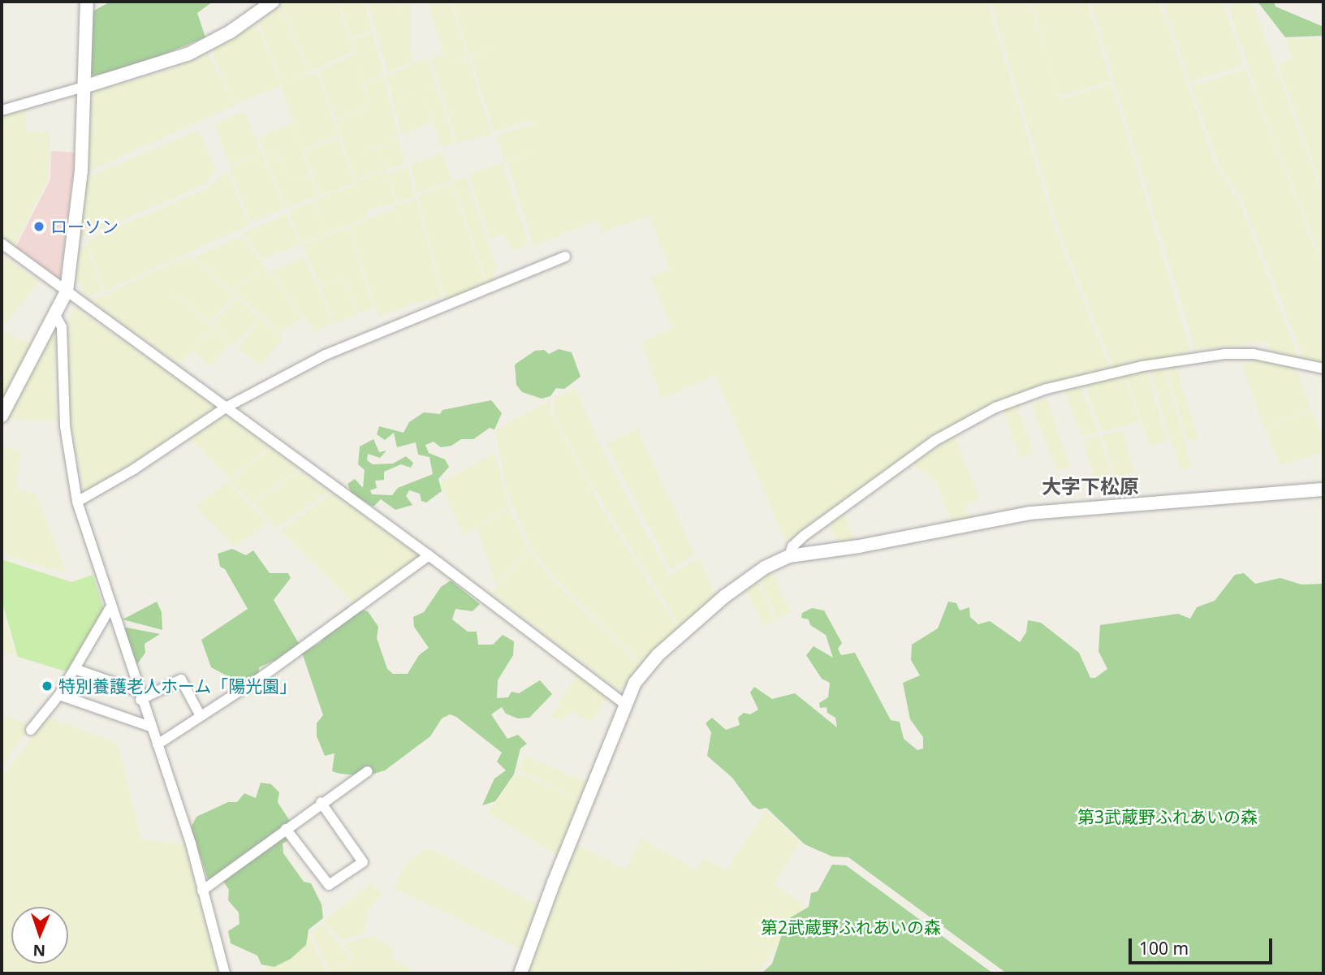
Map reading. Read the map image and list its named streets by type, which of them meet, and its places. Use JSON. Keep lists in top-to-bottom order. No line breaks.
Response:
{"districts":["大字下松原"],"parks":["第3武蔵野ふれあいの森","第2武蔵野ふれあいの森"],"places":["ローソン","特別養護老人ホーム「陽光園」"],"scale_bar":"100 m","north":"bottom"}
